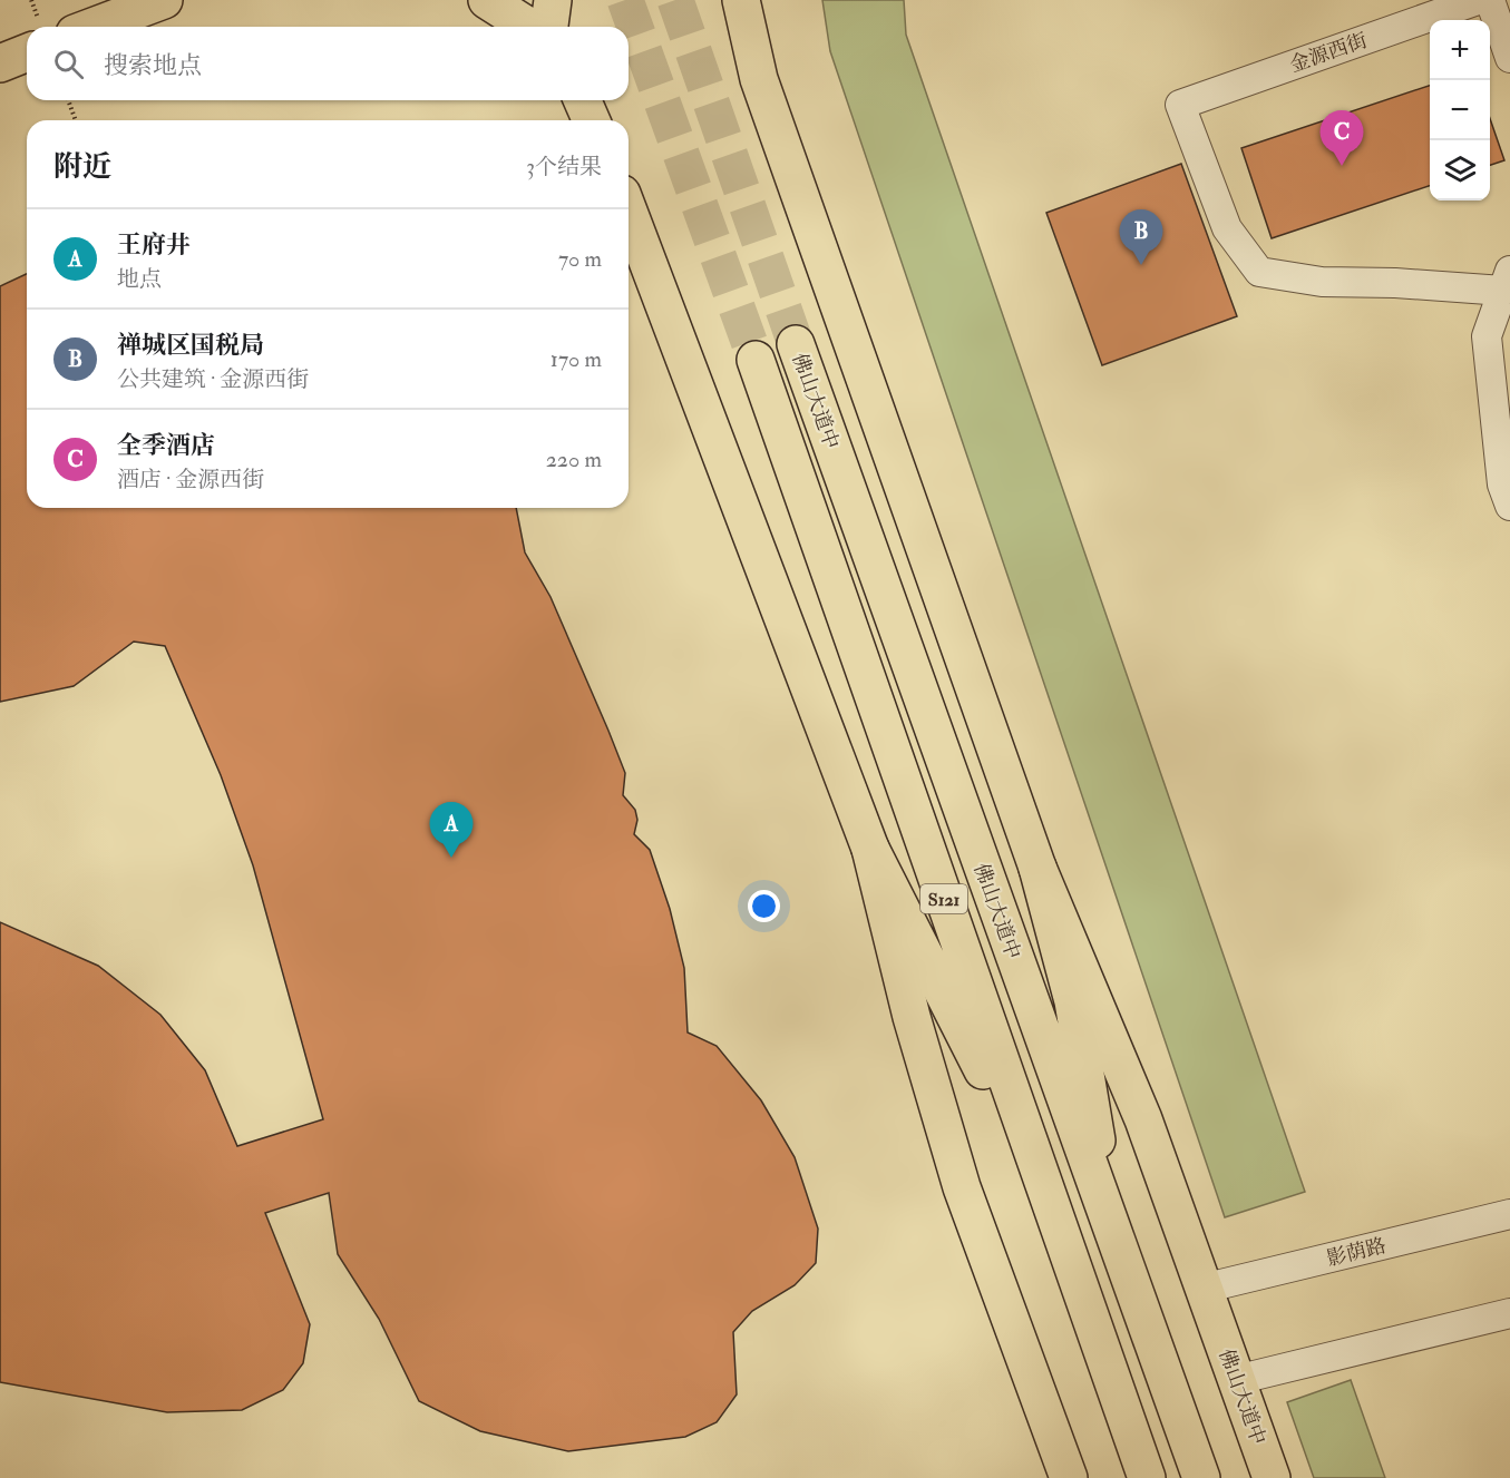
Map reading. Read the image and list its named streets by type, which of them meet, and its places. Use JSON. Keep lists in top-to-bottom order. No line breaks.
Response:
{"streets":{"main road":["佛山大道中","S121"],"street":["金源西街","影荫路"]},"crossings":[["佛山大道中","影荫路"]],"page":{"map_buttons":["+","−"],"search":"搜索地点","pins":["C","B","A"],"heading":["附近","3个结果"],"list":[{"mark":"A","name":"王府井","note":"地点","value":"70 m"},{"mark":"B","name":"禅城区国税局","note":"公共建筑 · 金源西街","value":"170 m"},{"mark":"C","name":"全季酒店","note":"酒店 · 金源西街","value":"220 m"}]}}
